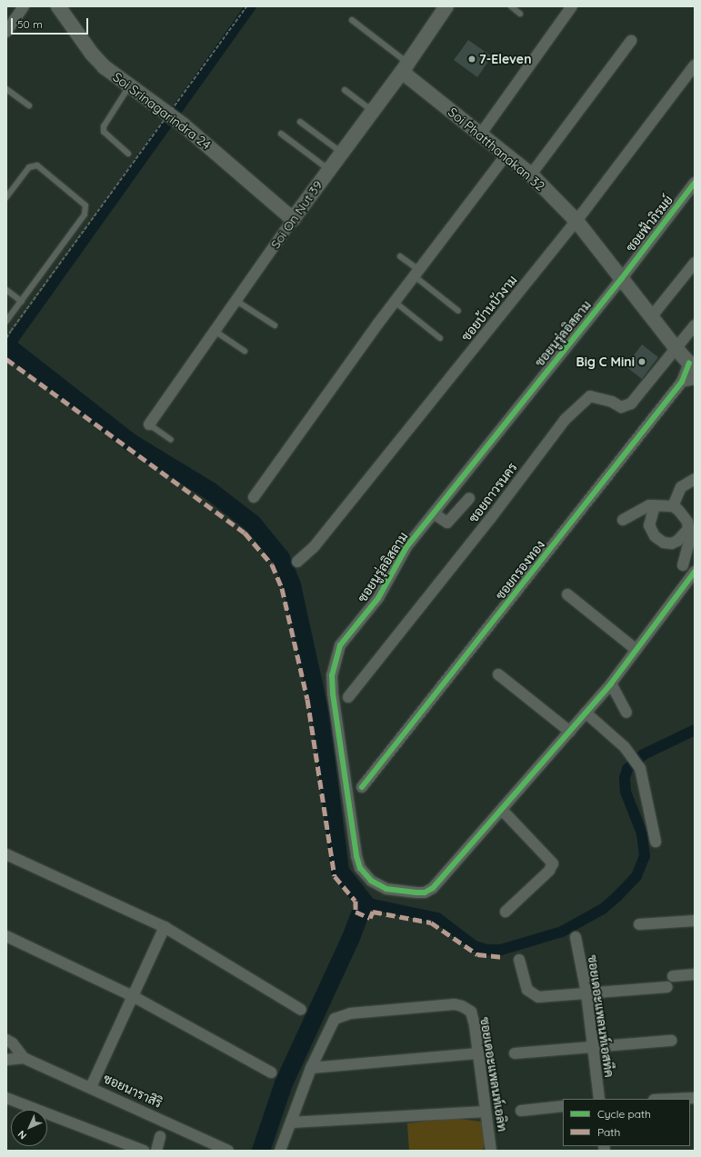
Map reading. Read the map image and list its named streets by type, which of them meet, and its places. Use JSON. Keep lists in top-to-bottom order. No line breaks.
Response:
{"streets":{"street":["Soi Srinagarindra 24","Soi Phatthanakan 32","Soi On Nut 39","ซอยฟ้าภิรมย์","ซอยบ้านบัวงาม","ซอยนูรุ่ลอิสลาม","ซอยถาวรนคร","ซอยกรองทอง","ซอยเดอะแพลนท์เอสทีค","ซอยเดอะแพลนท์เอลิท","ซอยนาราสิริ"]},"crossings":[["Soi Srinagarindra 24","Soi On Nut 39"],["Soi Phatthanakan 32","Soi On Nut 39"],["Soi Phatthanakan 32","ซอยฟ้าภิรมย์"],["Soi Phatthanakan 32","ซอยบ้านบัวงาม"],["Soi Phatthanakan 32","ซอยนูรุ่ลอิสลาม"],["Soi Phatthanakan 32","ซอยถาวรนคร"],["Soi Phatthanakan 32","ซอยกรองทอง"],["ซอยฟ้าภิรมย์","ซอยนูรุ่ลอิสลาม"]],"places":["7-Eleven","Big C Mini"],"legend":["Cycle path","Path"],"scale_bar":"50 m","north":"bottom left"}
